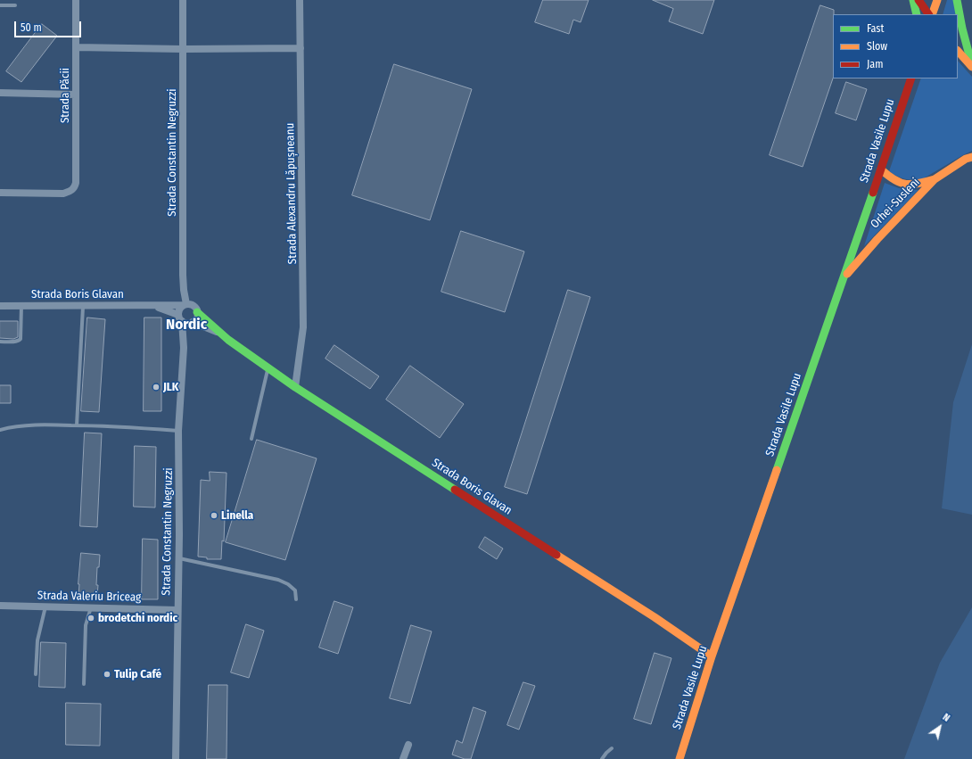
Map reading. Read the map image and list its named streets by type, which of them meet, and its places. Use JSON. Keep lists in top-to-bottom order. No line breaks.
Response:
{"streets":{"main road":["Strada Vasile Lupu","Orhei-Susleni","Strada Boris Glavan"],"street":["Strada Păcii","Strada Constantin Negruzzi","Strada Alexandru Lăpușneanu","Strada Valeriu Briceag"]},"crossings":[["Strada Vasile Lupu","Orhei-Susleni"],["Strada Vasile Lupu","Strada Boris Glavan"],["Strada Constantin Negruzzi","Strada Boris Glavan"],["Strada Constantin Negruzzi","Strada Valeriu Briceag"],["Strada Alexandru Lăpușneanu","Strada Boris Glavan"]],"districts":["Nordic"],"places":["JLK","Linella","brodetchi nordic","Tulip Café"],"legend":["Fast","Slow","Jam"],"scale_bar":"50 m","north":"top right"}
